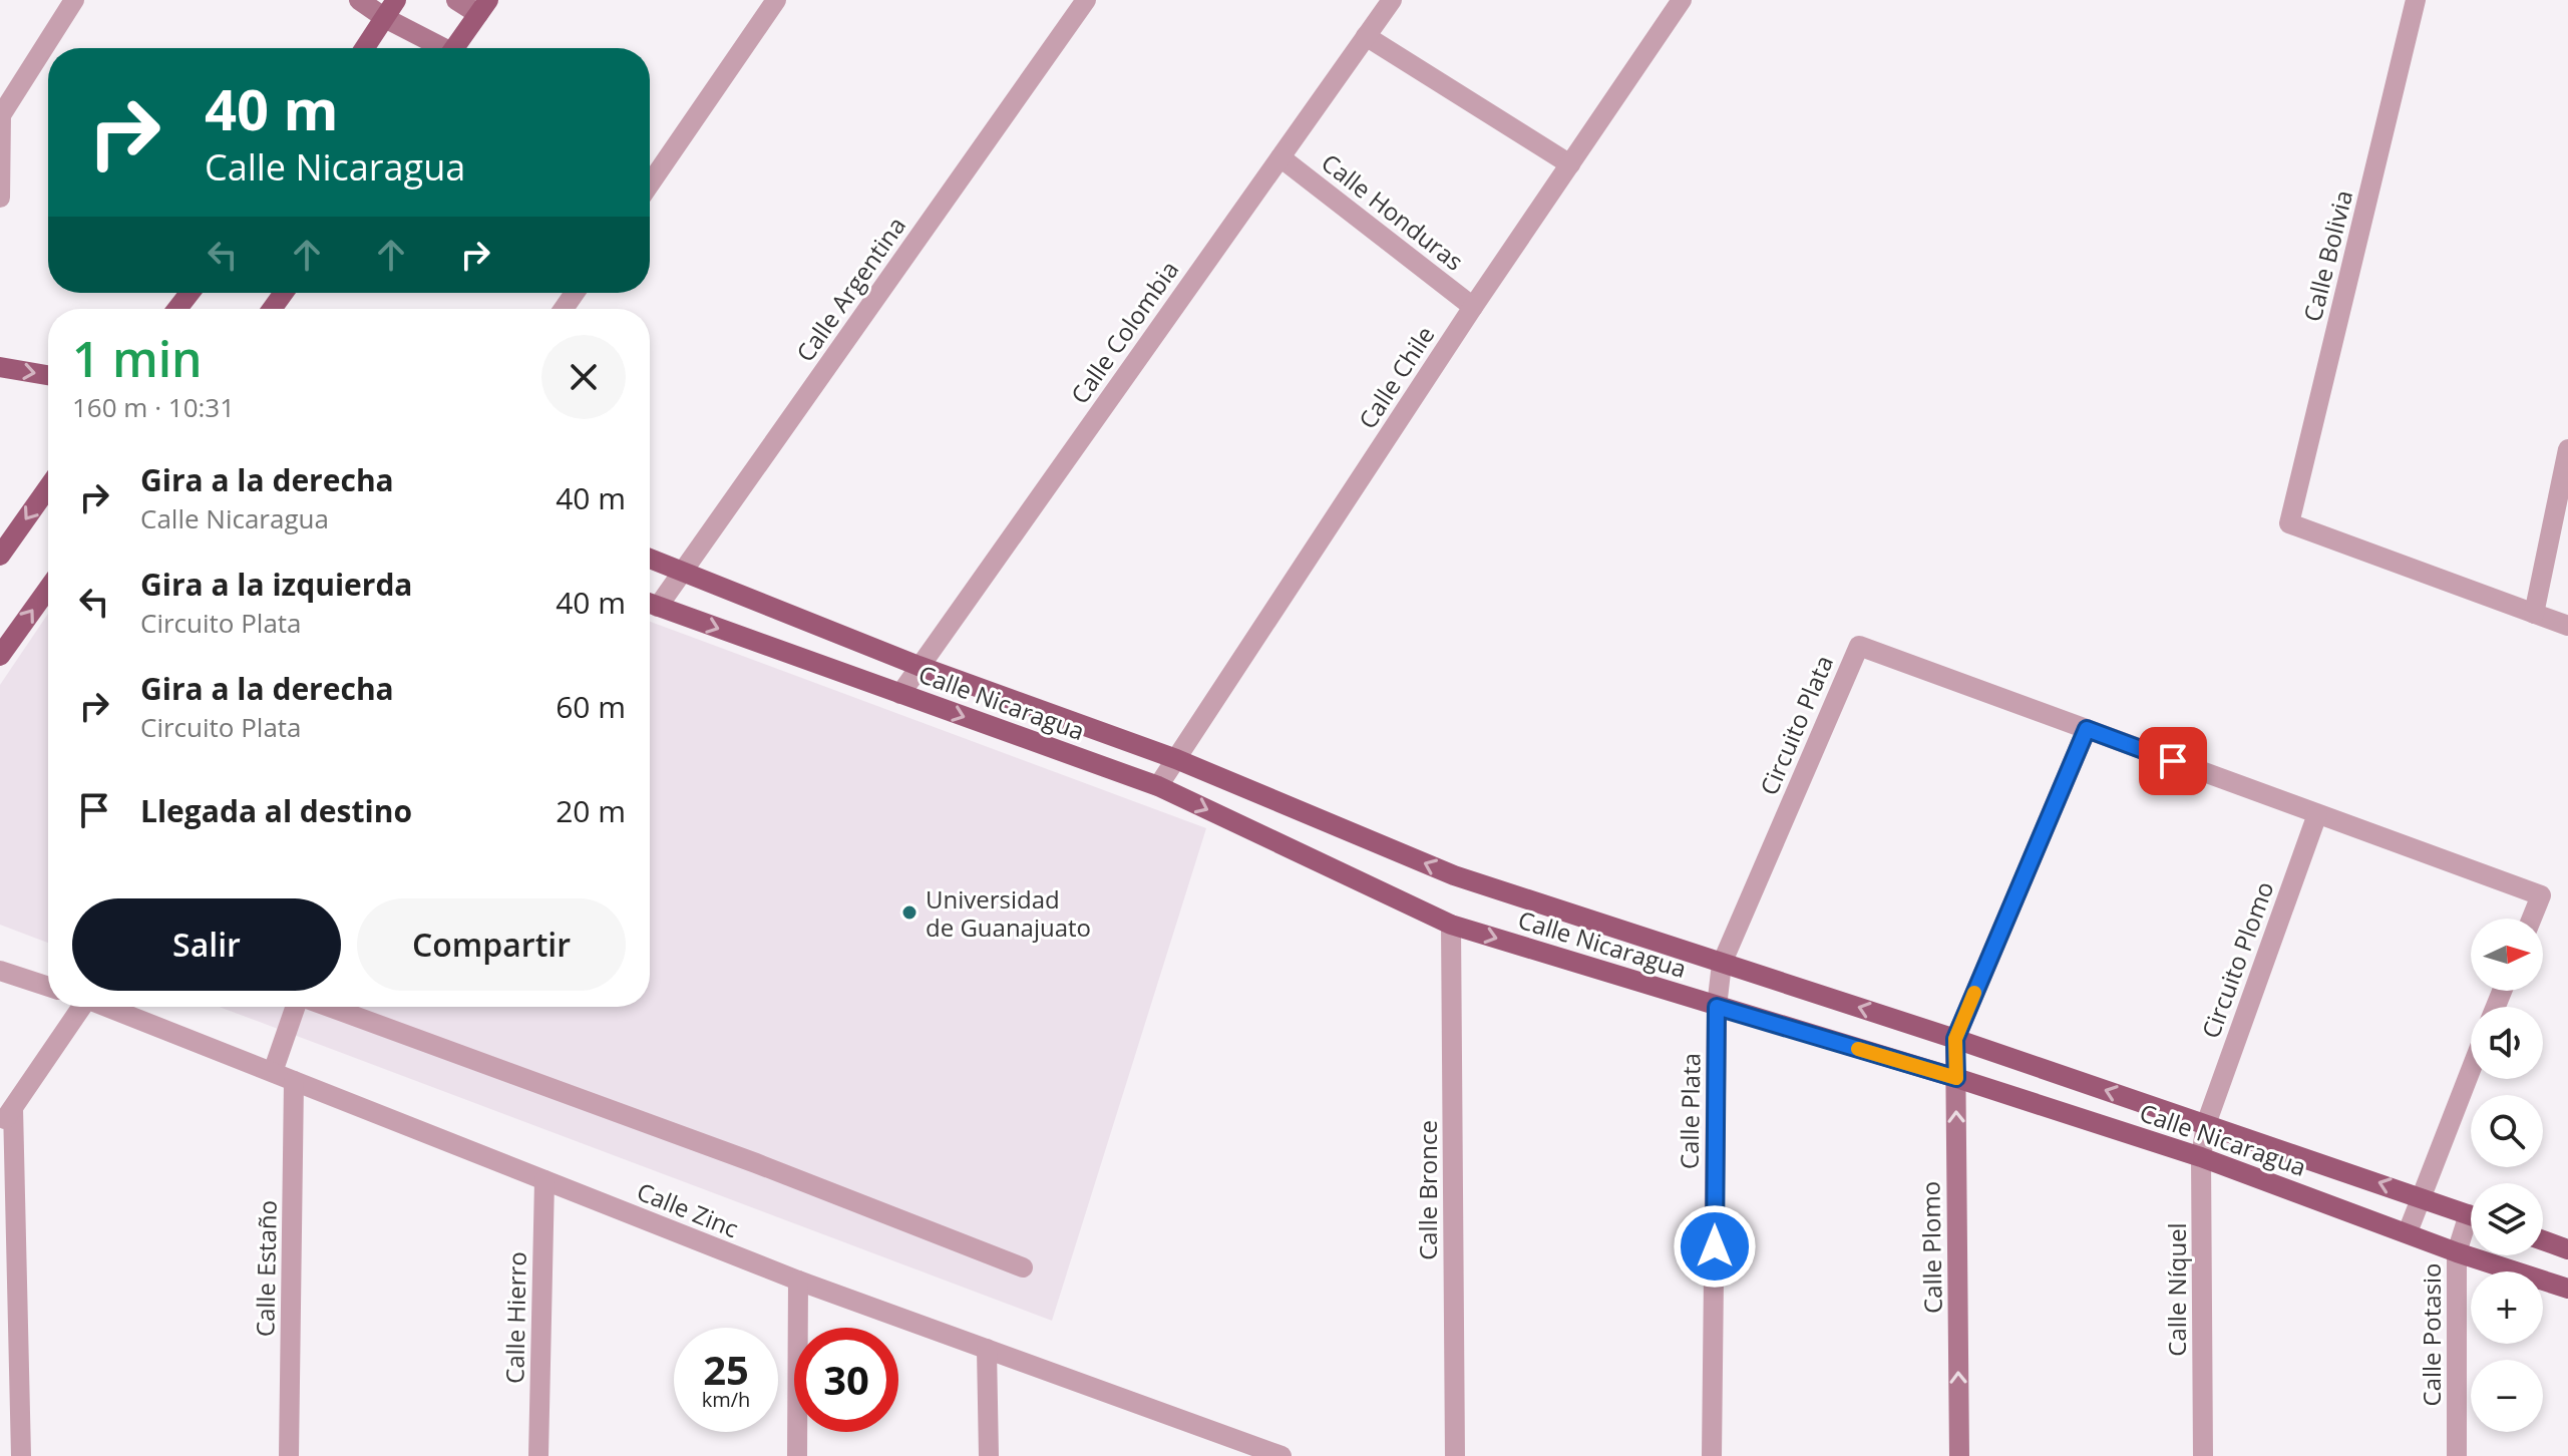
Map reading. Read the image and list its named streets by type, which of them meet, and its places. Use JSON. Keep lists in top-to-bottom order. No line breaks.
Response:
{"streets":{"main road":["Calle Nicaragua","Calle Plomo"],"street":["Calle Honduras","Calle Bolivia","Calle Argentina","Calle Colombia","Calle Chile","Circuito Plata","Circuito Plomo","Calle Plata","Calle Bronce","Calle Zinc","Calle Estaño","Calle Níquel","Calle Hierro","Calle Potasio"]},"crossings":[["Calle Honduras","Calle Colombia"],["Calle Honduras","Calle Chile"],["Calle Argentina","Calle Nicaragua"],["Calle Colombia","Calle Nicaragua"],["Calle Chile","Calle Nicaragua"],["Calle Nicaragua","Circuito Plata"],["Calle Nicaragua","Circuito Plomo"],["Calle Nicaragua","Calle Plata"],["Calle Nicaragua","Calle Bronce"],["Calle Nicaragua","Calle Plomo"],["Calle Nicaragua","Calle Níquel"],["Calle Nicaragua","Calle Potasio"],["Circuito Plata","Circuito Plomo"],["Circuito Plata","Calle Plata"],["Circuito Plomo","Calle Níquel"],["Calle Zinc","Calle Estaño"],["Calle Zinc","Calle Hierro"]],"one_way":["Calle Plomo"],"places":["Universidad de Guanajuato"],"north":"right","page":{"turn":["40 m","Calle Nicaragua"],"heading":["1 min","160 m · 10:31"],"list":[{"name":"Gira a la derecha","note":"Calle Nicaragua","value":"40 m"},{"name":"Gira a la izquierda","note":"Circuito Plata","value":"40 m"},{"name":"Gira a la derecha","note":"Circuito Plata","value":"60 m"},{"name":"Llegada al destino","value":"20 m"}],"buttons":["Salir","Compartir"],"map_buttons":["+","−"],"speed":"25 km/h","limit":"30"}}
